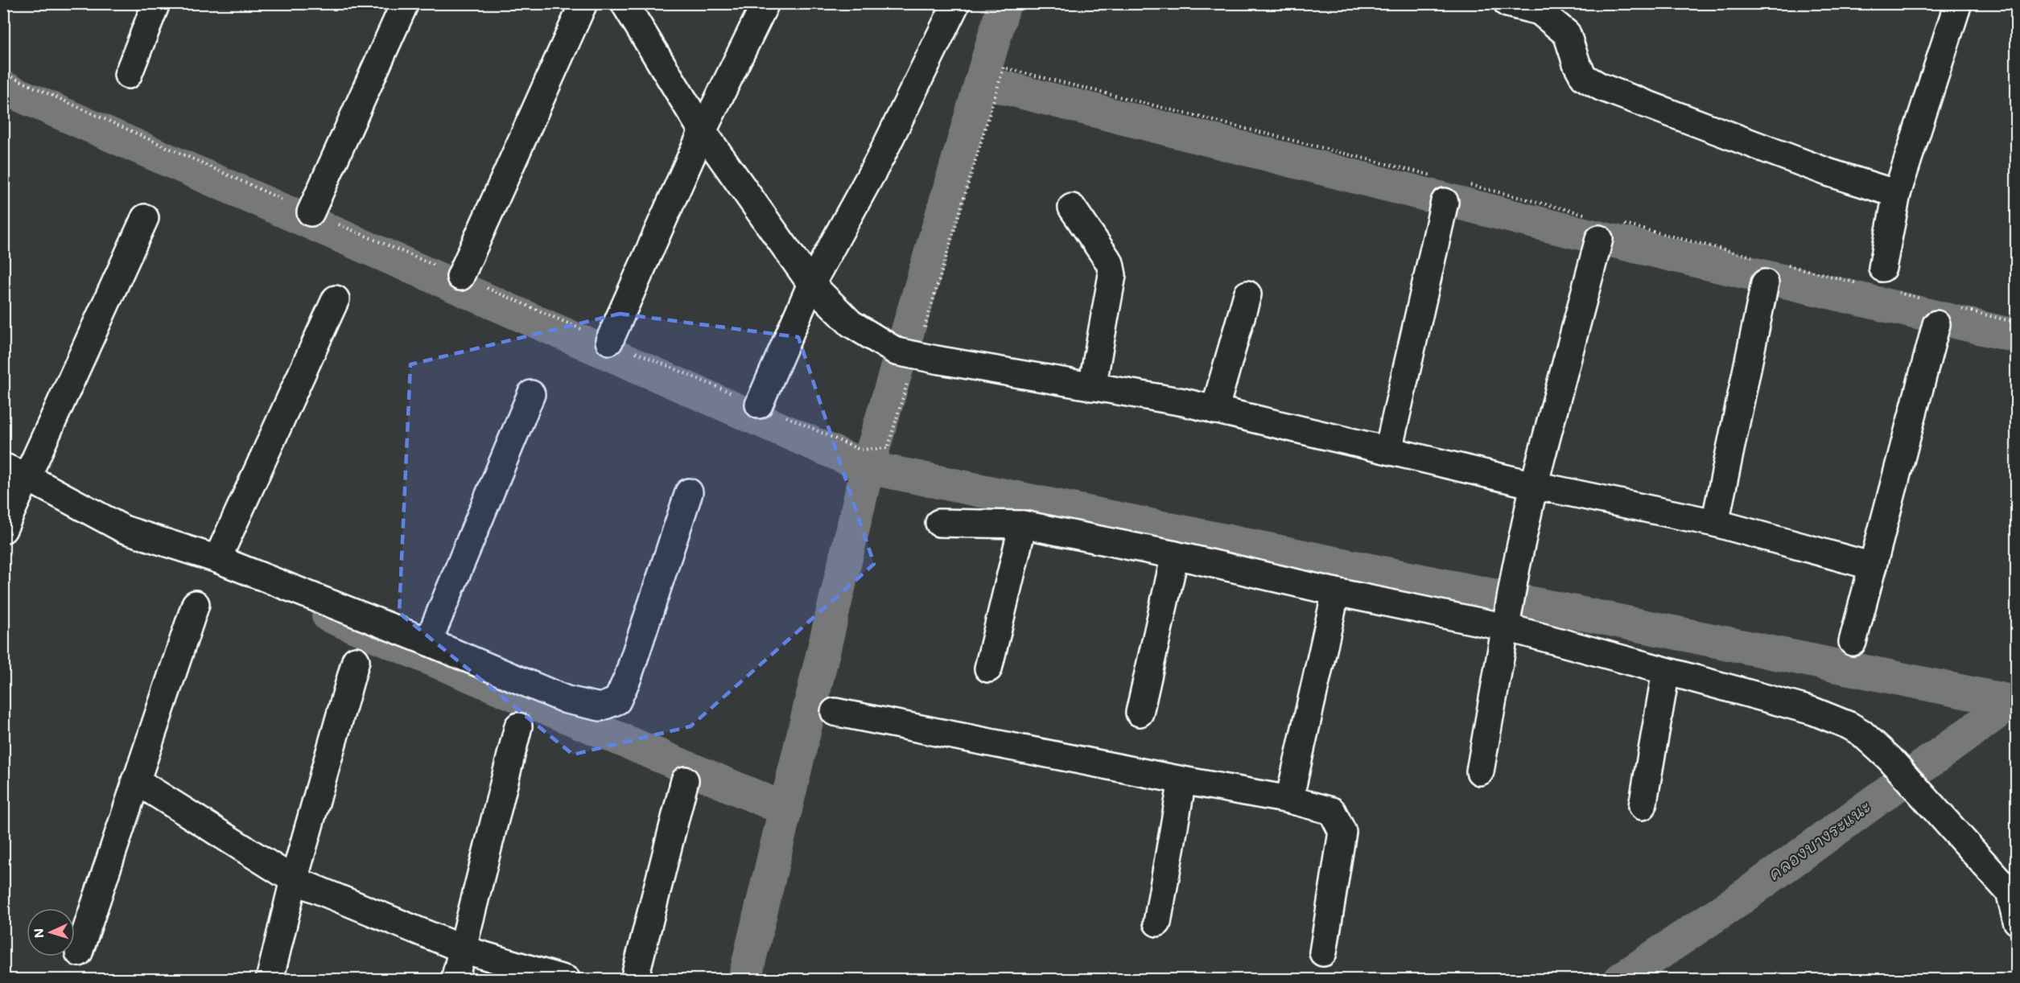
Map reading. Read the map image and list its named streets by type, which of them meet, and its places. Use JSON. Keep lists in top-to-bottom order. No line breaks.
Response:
{"water":["คลองบางระแนะ"],"north":"left"}
